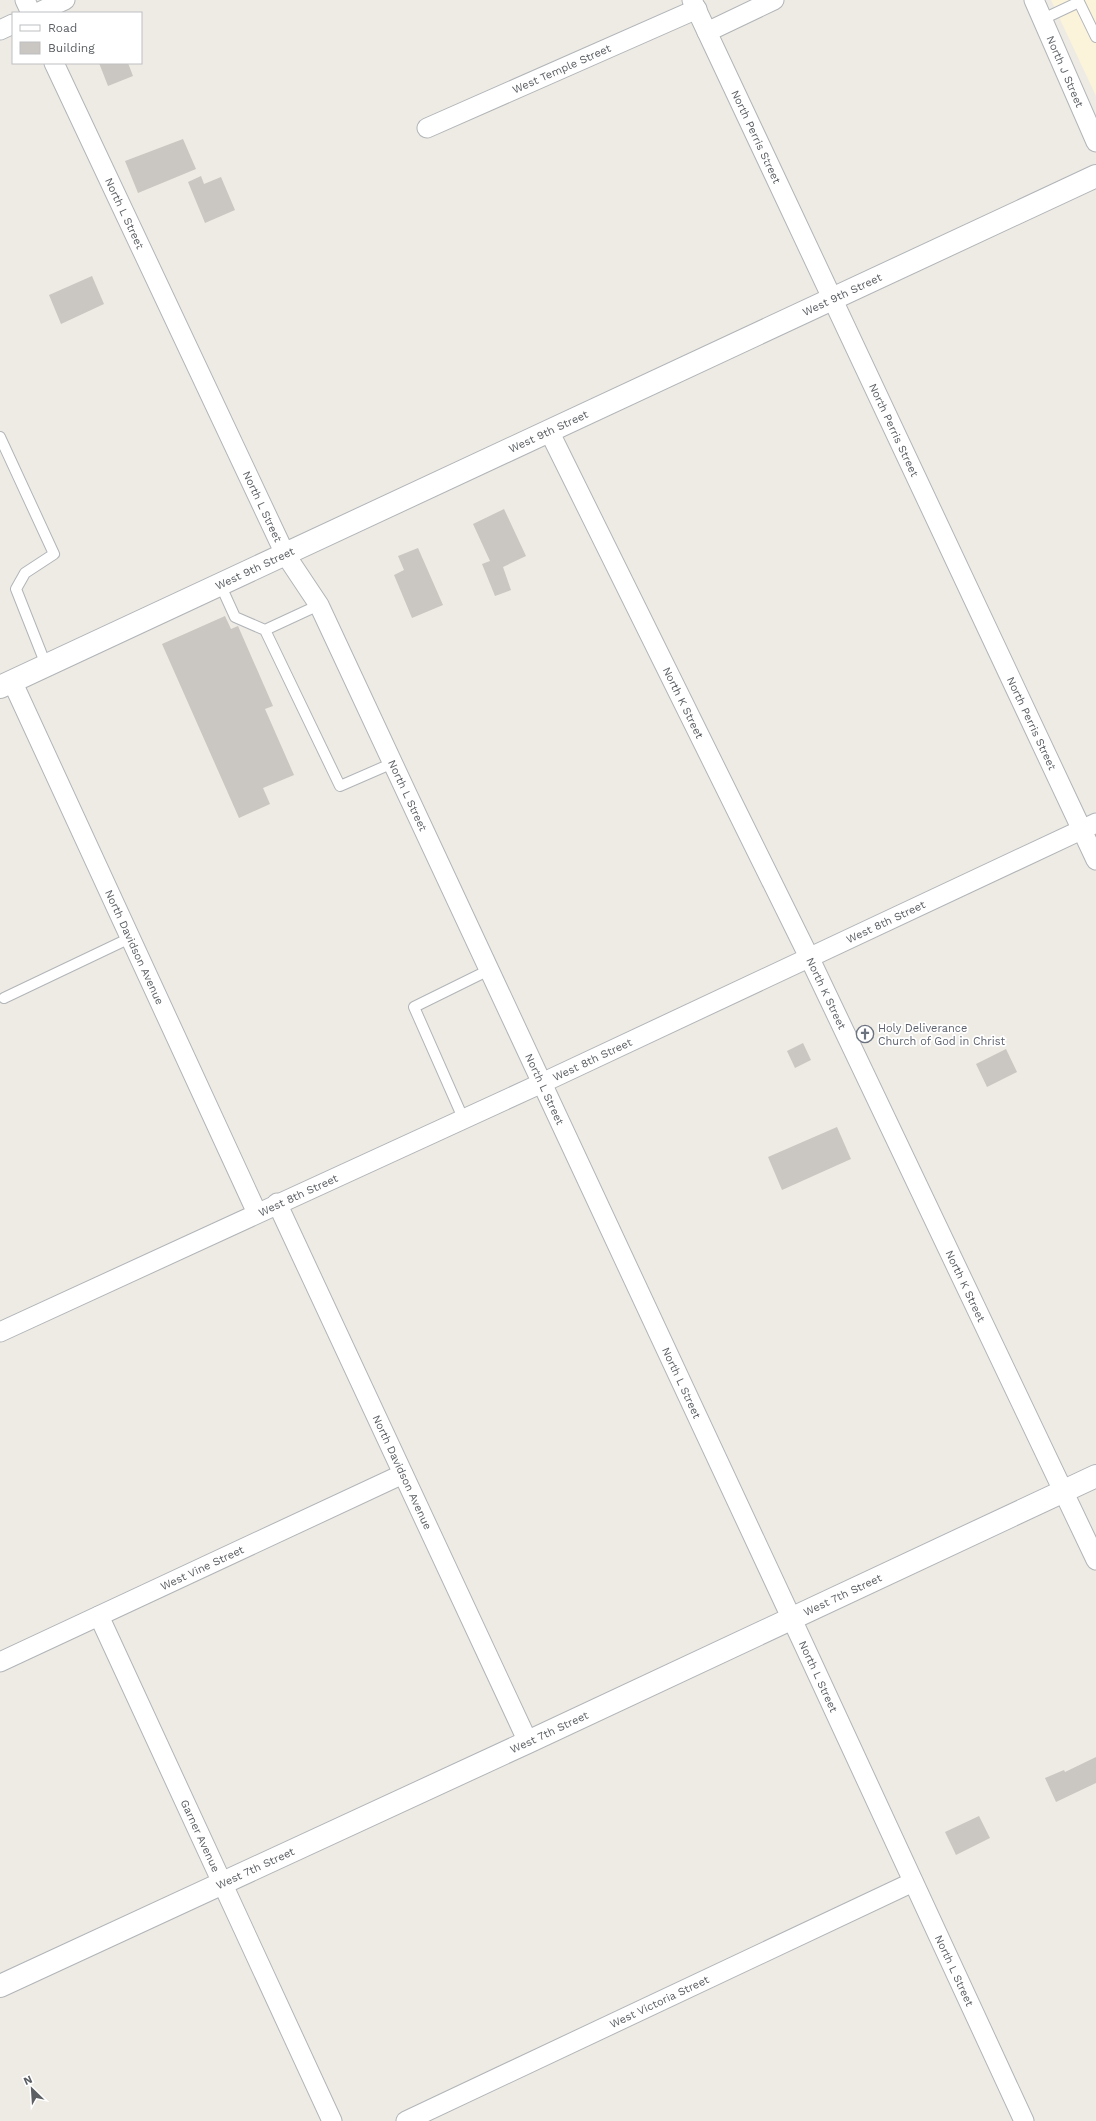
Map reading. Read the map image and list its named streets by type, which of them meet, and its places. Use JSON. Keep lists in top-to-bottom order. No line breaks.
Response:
{"streets":{"street":["West Temple Street","North J Street","North Perris Street","North L Street","West 9th Street","North K Street","West 8th Street","North Davidson Avenue","West Vine Street","West 7th Street","Garner Avenue","West Victoria Street"]},"crossings":[["West Temple Street","North Perris Street"],["North Perris Street","West 9th Street"],["North Perris Street","West 8th Street"],["North L Street","West 9th Street"],["North L Street","West 8th Street"],["North L Street","West 7th Street"],["North L Street","West Victoria Street"],["West 9th Street","North K Street"],["West 9th Street","North Davidson Avenue"],["North K Street","West 8th Street"],["North K Street","West 7th Street"],["West 8th Street","North Davidson Avenue"],["North Davidson Avenue","West Vine Street"],["North Davidson Avenue","West 7th Street"],["West Vine Street","Garner Avenue"],["West 7th Street","Garner Avenue"]],"places":{"church":["Holy Deliverance Church of God in Christ"]},"legend":["Road","Building"],"north":"top left"}
